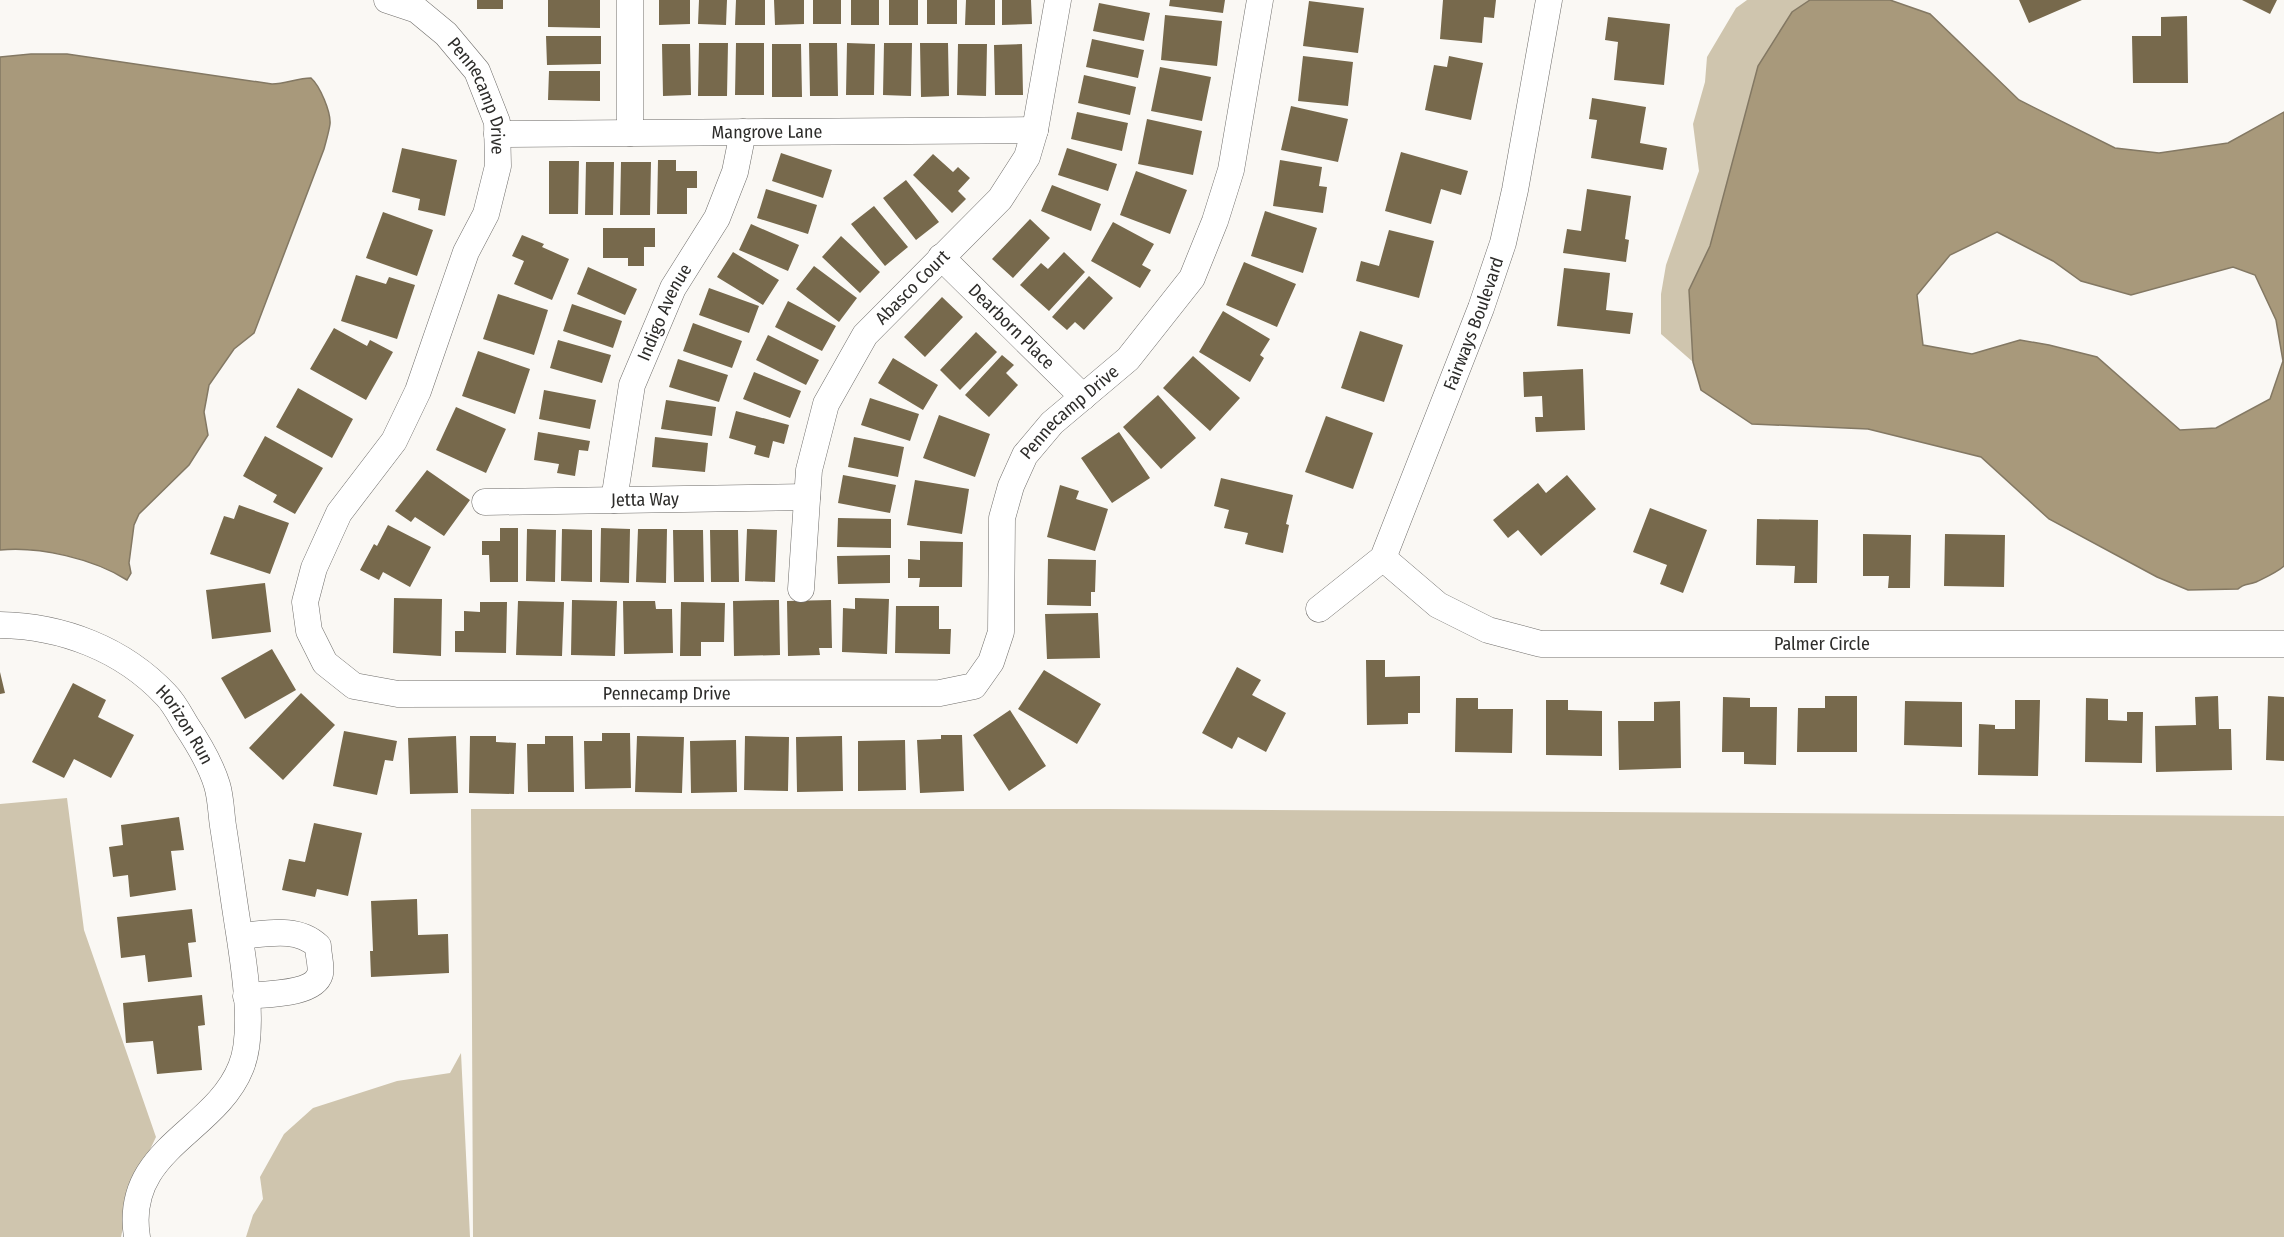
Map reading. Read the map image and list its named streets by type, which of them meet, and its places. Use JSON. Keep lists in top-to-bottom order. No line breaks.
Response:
{"streets":{"street":["Pennecamp Drive","Mangrove Lane","Abasco Court","Indigo Avenue","Fairways Boulevard","Dearborn Place","Jetta Way","Palmer Circle","Horizon Run"]},"crossings":[["Pennecamp Drive","Mangrove Lane"],["Pennecamp Drive","Dearborn Place"],["Mangrove Lane","Abasco Court"],["Mangrove Lane","Indigo Avenue"],["Abasco Court","Dearborn Place"],["Abasco Court","Jetta Way"],["Indigo Avenue","Jetta Way"],["Fairways Boulevard","Palmer Circle"]]}
